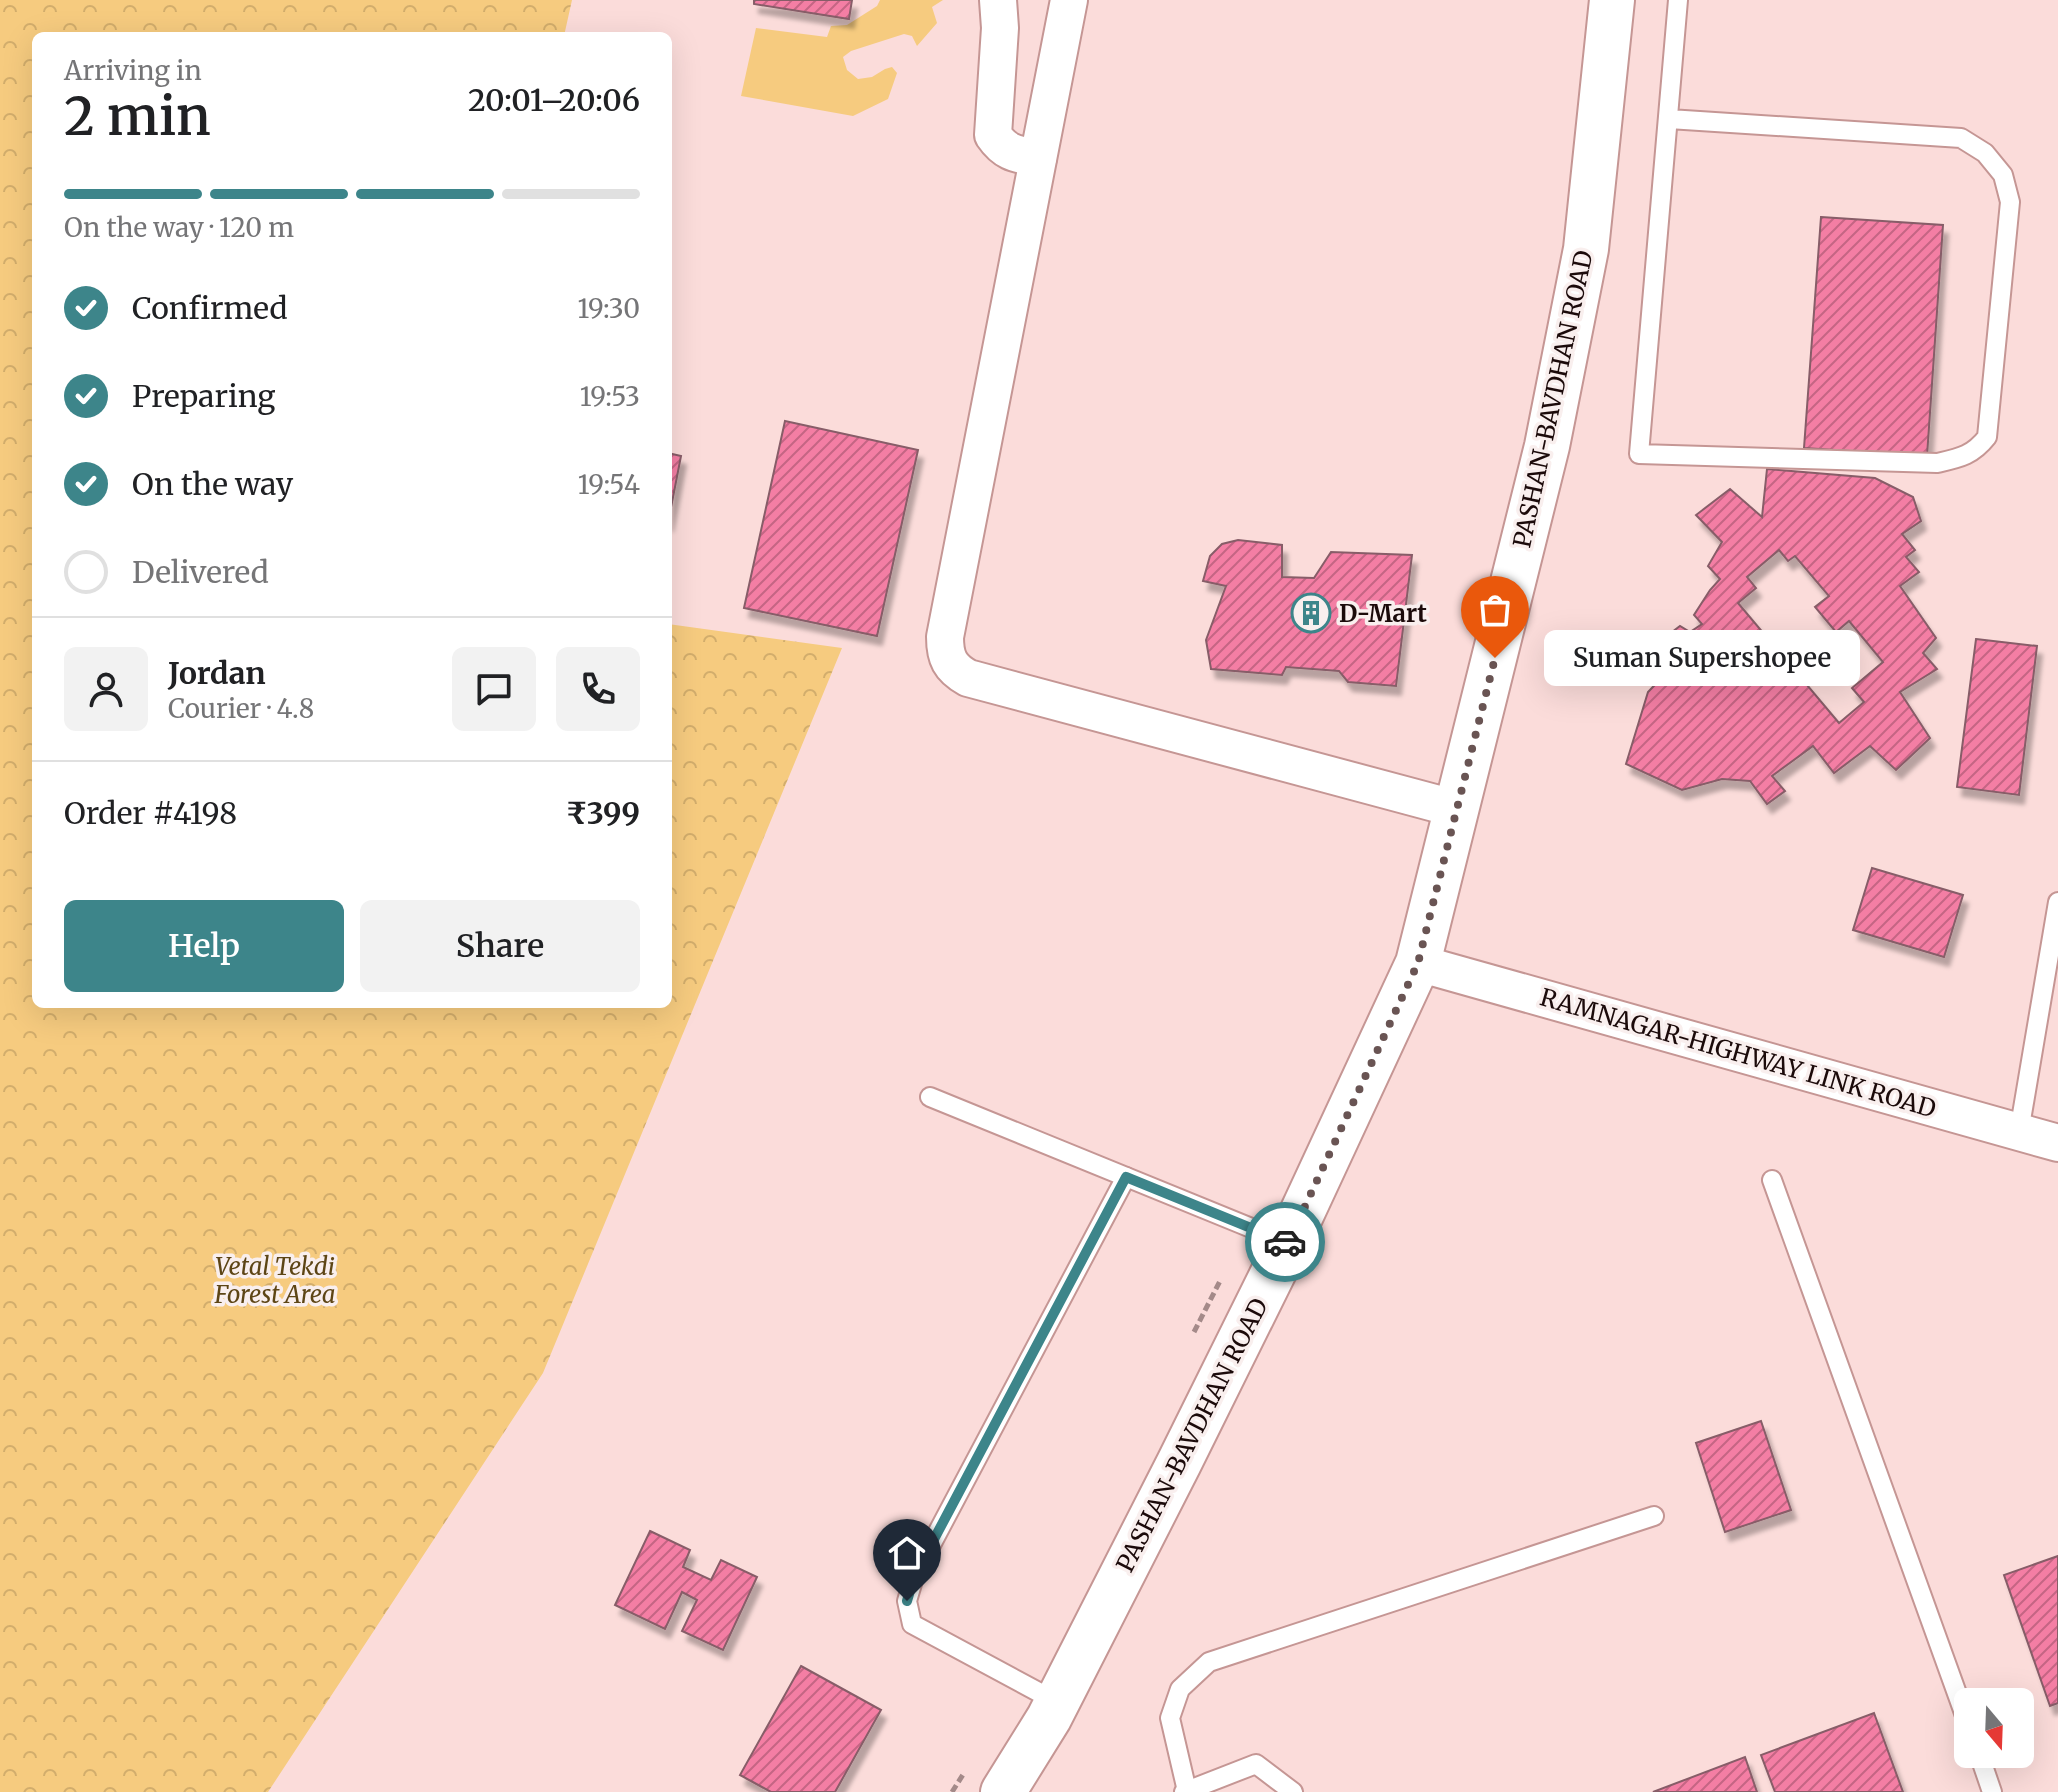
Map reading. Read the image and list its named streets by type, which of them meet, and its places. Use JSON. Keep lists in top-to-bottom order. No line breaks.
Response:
{"streets":{"main road":["PASHAN-BAVDHAN ROAD"],"street":["RAMNAGAR-HIGHWAY LINK ROAD"]},"crossings":[["PASHAN-BAVDHAN ROAD","RAMNAGAR-HIGHWAY LINK ROAD"]],"parks":["Vetal Tekdi Forest Area"],"places":{"building":["D-Mart"],"other":["Suman Supershopee"]},"north":"bottom","page":{"heading":["2 min","Arriving in","20:01–20:06"],"panel":["Jordan","Courier · 4.8","Order #4198","₹399"],"bar":"On the way · 120 m","list":[["Confirmed","19:30"],["Preparing","19:53"],["On the way","19:54"],"Delivered"],"bubble":"Suman Supershopee","buttons":["Help","Share"]}}
